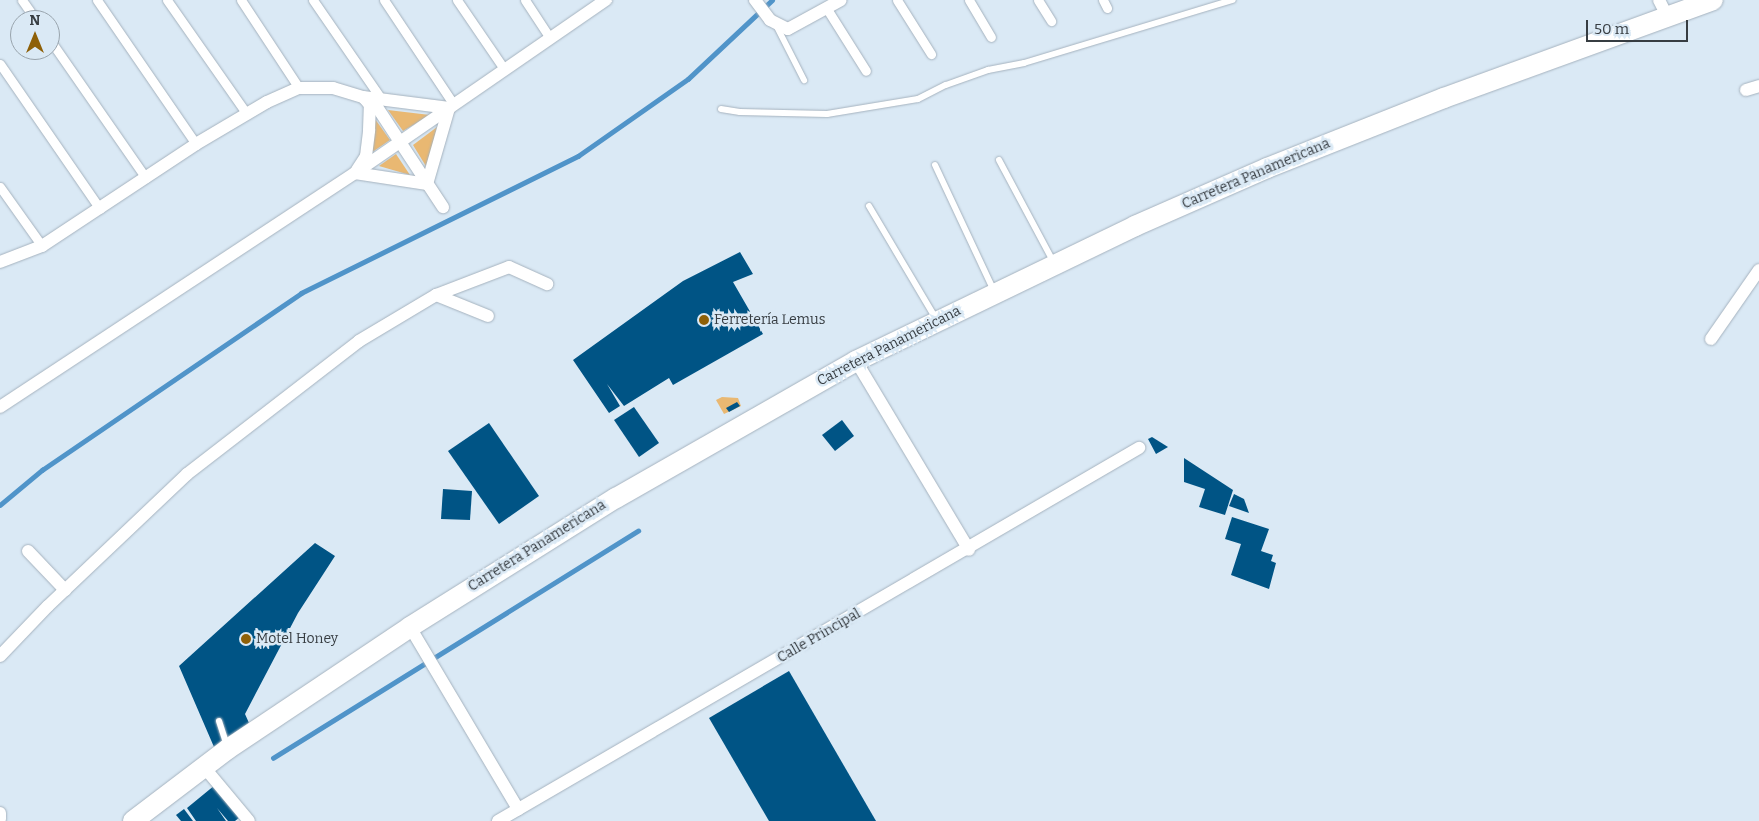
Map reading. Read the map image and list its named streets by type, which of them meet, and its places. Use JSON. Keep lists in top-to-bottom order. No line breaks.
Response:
{"streets":{"highway":["Carretera Panamericana"],"street":["Calle Principal"]},"places":["Ferretería Lemus","Motel Honey"],"scale_bar":"50 m","north":"top"}
